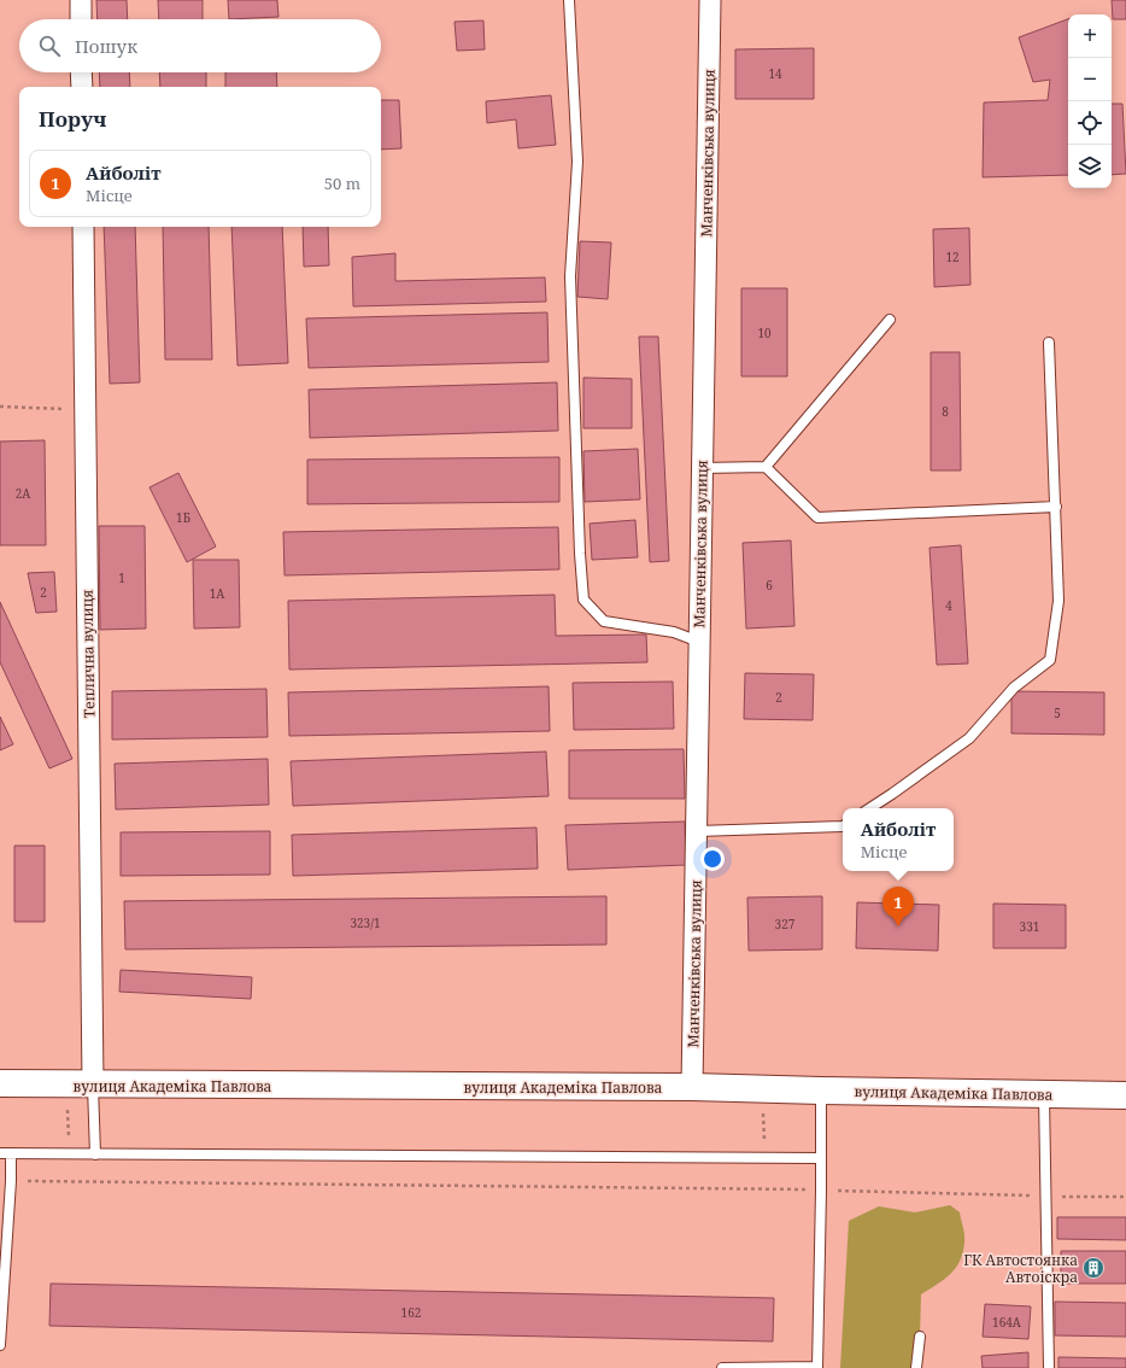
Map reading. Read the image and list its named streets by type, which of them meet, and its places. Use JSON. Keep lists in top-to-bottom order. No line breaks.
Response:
{"streets":{"main road":["вулиця Академіка Павлова"],"street":["Манченківська вулиця","Теплична вулиця"]},"crossings":[["Манченківська вулиця","вулиця Академіка Павлова"],["Теплична вулиця","вулиця Академіка Павлова"]],"places":{"building":["ГК Автостоянка Автоіскра"]},"house_numbers":["14","12","10","8","2А","1Б","1","6","2","1А","4","2","5","323/1","327","331","162","164А"],"page":{"map_buttons":["+","−"],"search":"Пошук","heading":"Поруч","list":[{"mark":"1","name":"Айболіт","note":"Місце","value":"50 m"}],"popup":["Айболіт","Місце"],"pins":"1"}}
